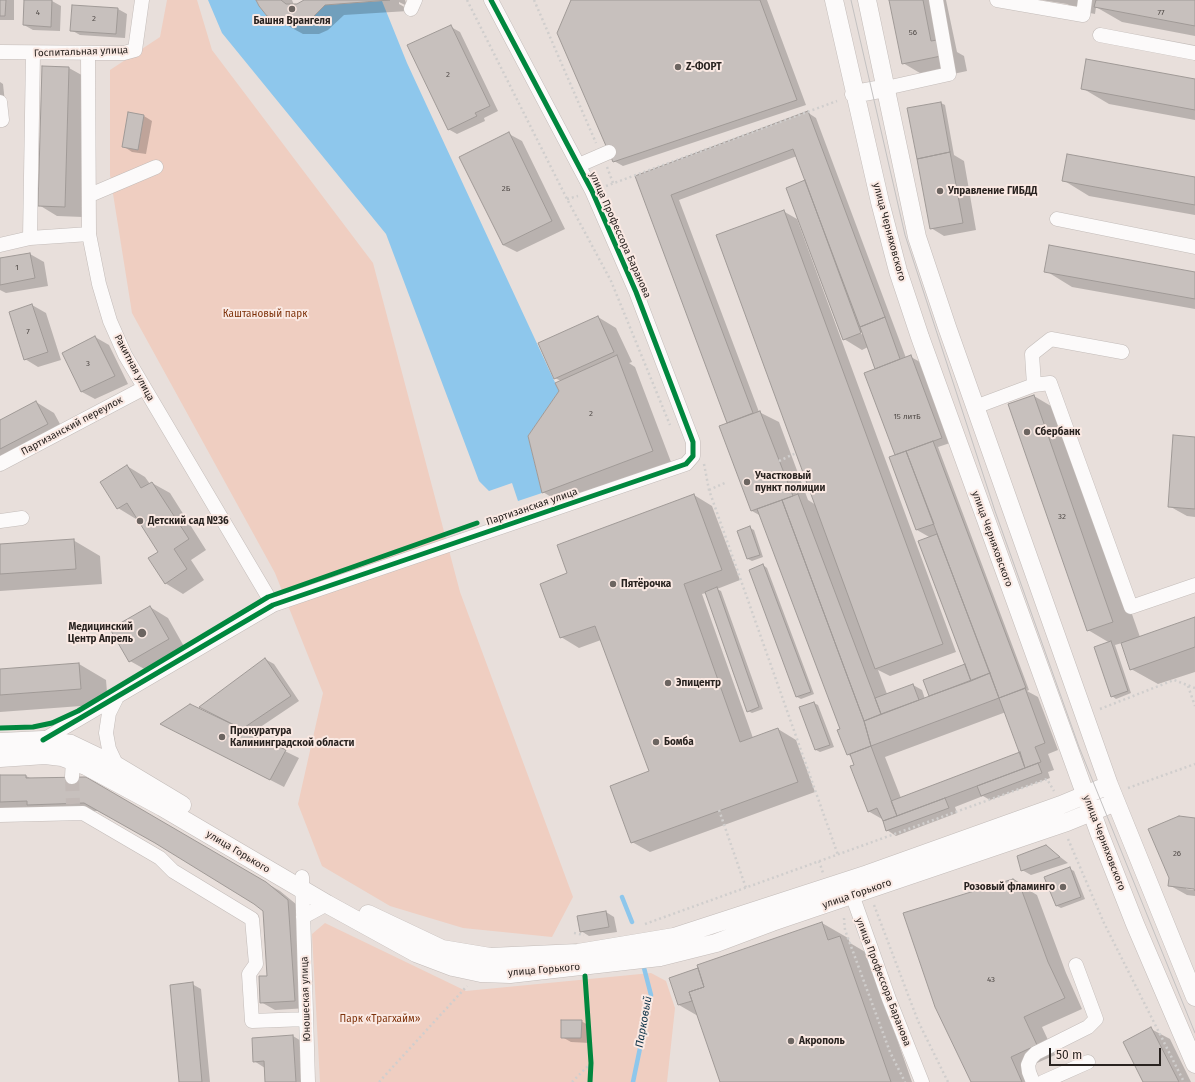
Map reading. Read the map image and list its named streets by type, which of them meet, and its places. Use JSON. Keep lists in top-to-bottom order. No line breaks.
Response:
{"streets":{"main road":["улица Черняховского","улица Горького"],"street":["Госпитальная улица","улица Профессора Баранова","Ракитная улица","Партизанский переулок","Партизанская улица","Юношеская улица"]},"crossings":[["Госпитальная улица","Ракитная улица"],["улица Черняховского","улица Горького"],["улица Профессора Баранова","Партизанская улица"],["улица Профессора Баранова","улица Горького"],["Ракитная улица","Партизанский переулок"],["Ракитная улица","Партизанская улица"],["Партизанская улица","улица Горького"],["улица Горького","Юношеская улица"]],"water":["Парковый"],"parks":["Каштановый парк","Парк «Трагхайм»"],"places":["Башня Врангеля","Z-ФОРТ","Управление ГИБДД","Сбербанк","Участковый пункт полиции","Детский сад №36","Пятёрочка","Медицинский Центр Апрель","Эпицентр","Прокуратура Калининградской области","Бомба","Розовый фламинго","Акрополь"],"house_numbers":["4","77","2","56","2","2Б","1","7","3","2","15 литБ","32","26","43"],"scale_bar":"50 m"}
